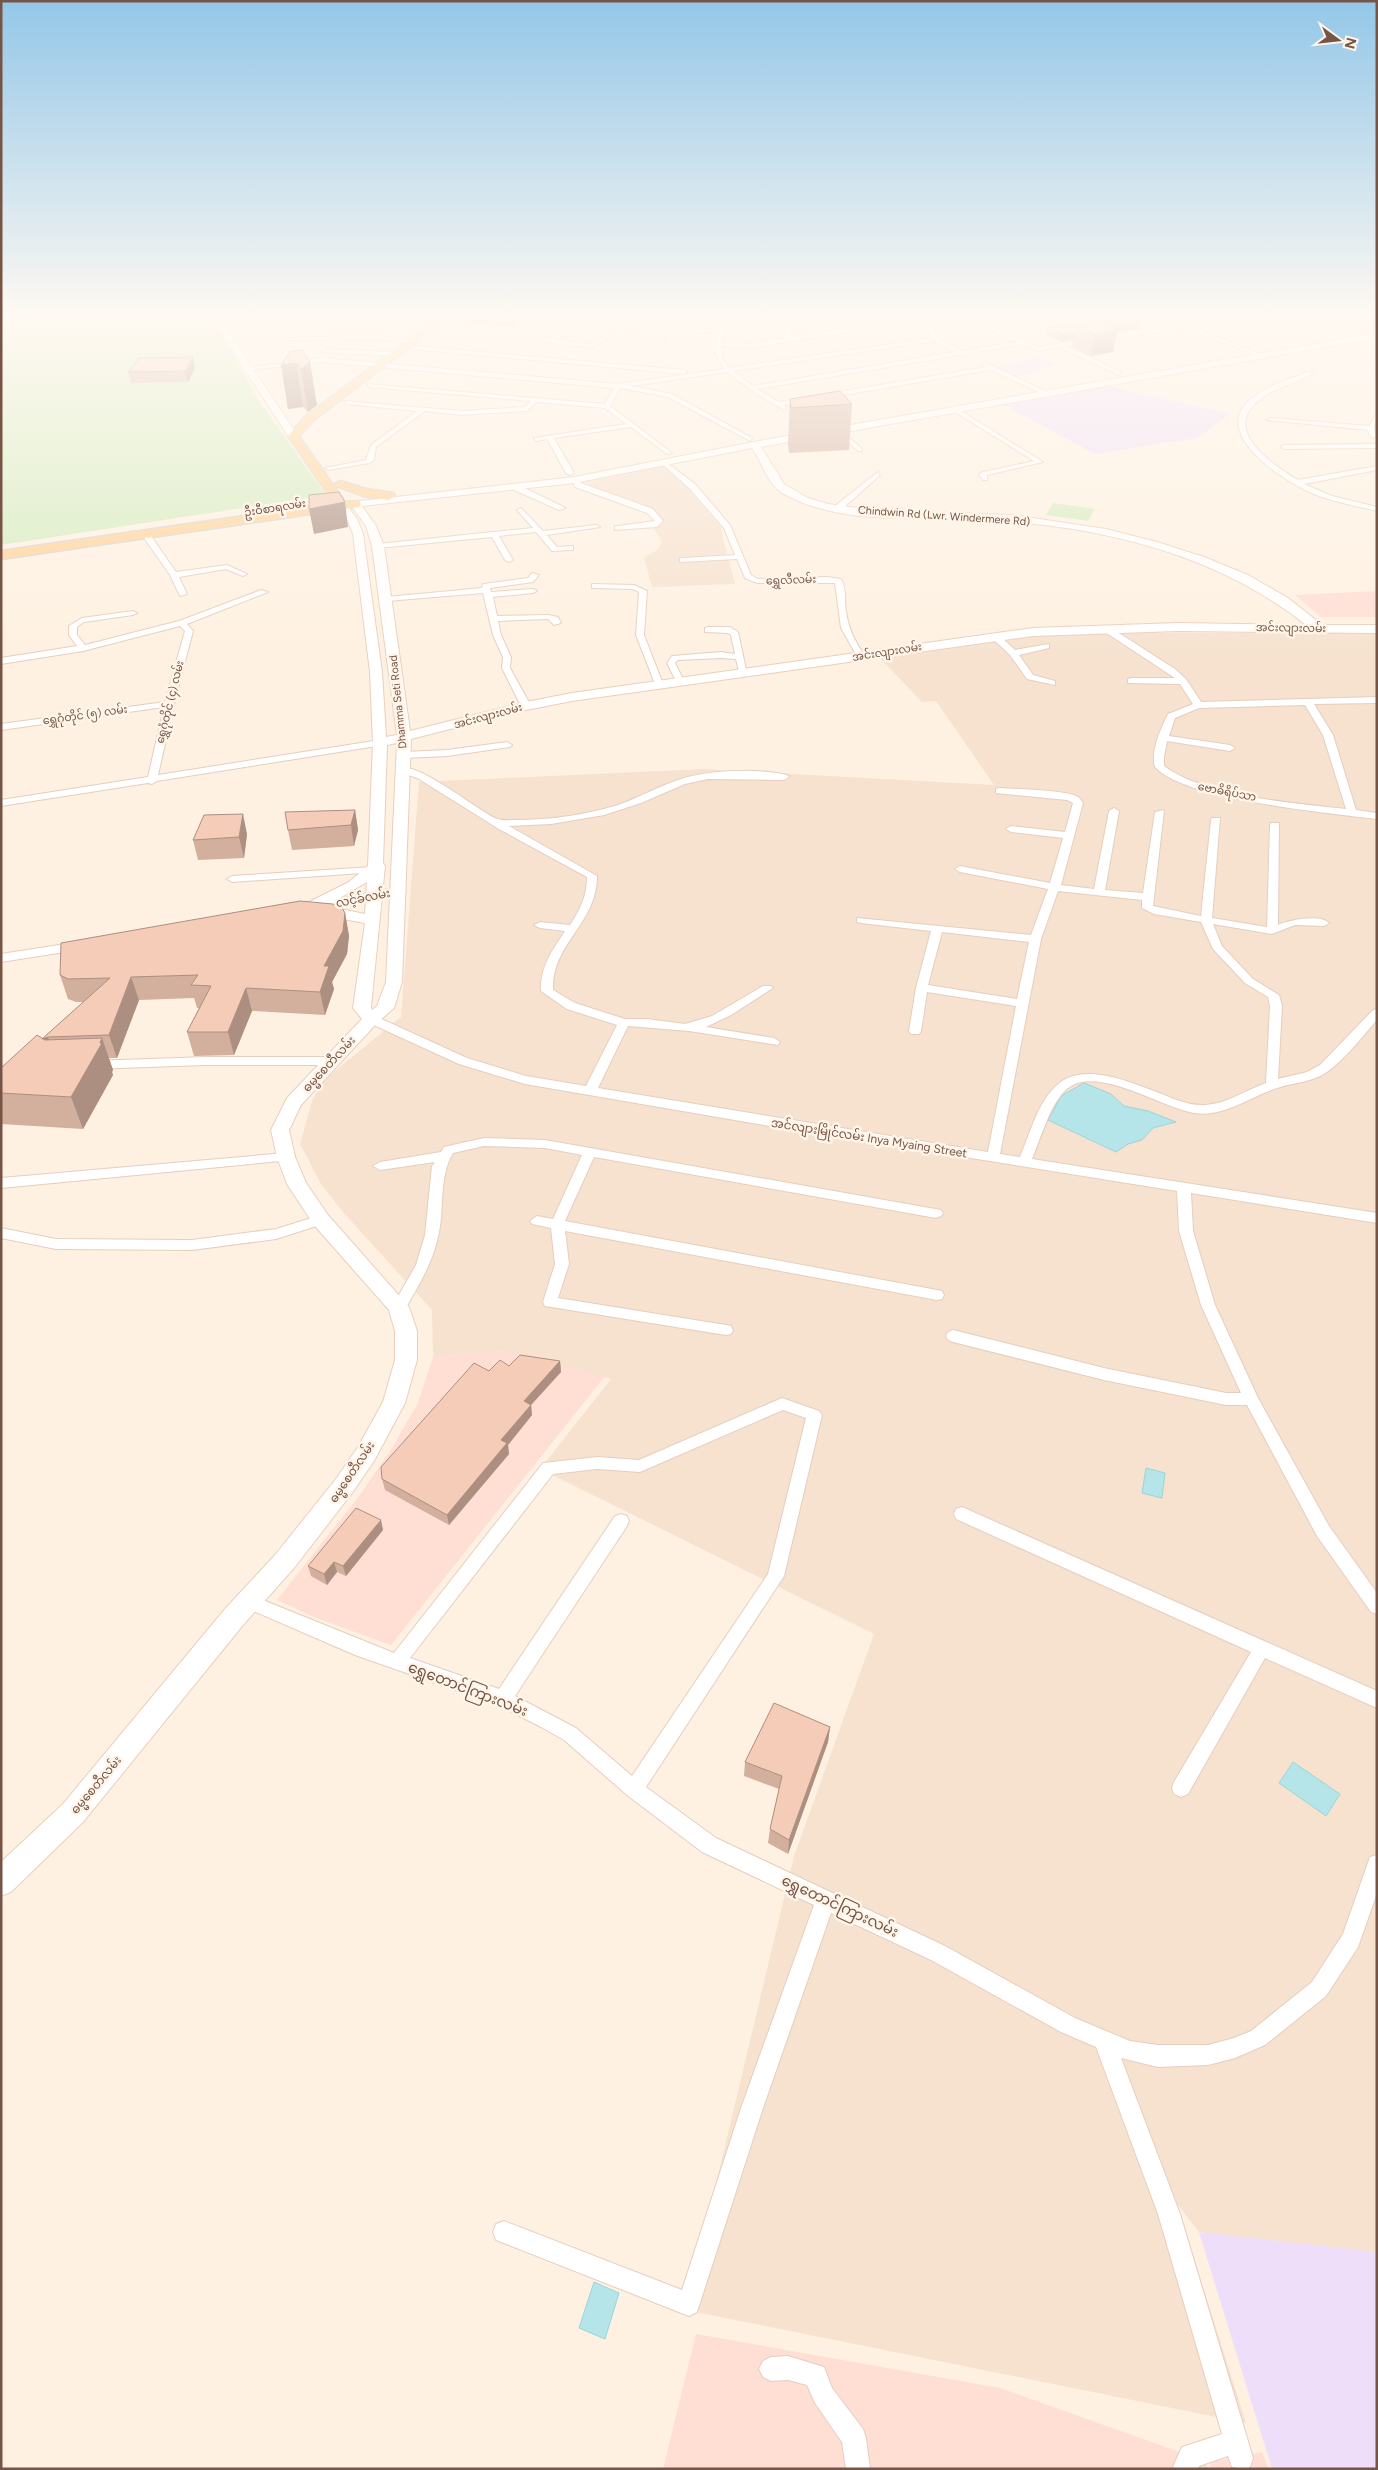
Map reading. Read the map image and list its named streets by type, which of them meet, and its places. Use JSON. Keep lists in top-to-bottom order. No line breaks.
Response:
{"streets":{"main road":["ဦးဝီစာရလမ်း","Chindwin Rd (Lwr. Windermere Rd)","အင်းလျားလမ်း","Dhamma Seti Road","ဓမ္မစေတီလမ်း"],"street":["ရွှေလီလမ်း","ရွှေဂုံတိုင် (၄) လမ်း","ရွှေဂုံတိုင် (၅) လမ်း","ဗောဓိရိပ်သာ","လင့်ခ်လမ်း","အင်လျားမြိုင်လမ်း Inya Myaing Street","ရွှေတောင်ကြားလမ်း"]},"crossings":[["ဦးဝီစာရလမ်း","Chindwin Rd (Lwr. Windermere Rd)"],["ဦးဝီစာရလမ်း","ရွှေလီလမ်း"],["ဦးဝီစာရလမ်း","Dhamma Seti Road"],["Chindwin Rd (Lwr. Windermere Rd)","အင်းလျားလမ်း"],["ရွှေလီလမ်း","အင်းလျားလမ်း"],["အင်းလျားလမ်း","Dhamma Seti Road"],["ရွှေဂုံတိုင် (၄) လမ်း","ရွှေဂုံတိုင် (၅) လမ်း"],["Dhamma Seti Road","လင့်ခ်လမ်း"],["Dhamma Seti Road","ဓမ္မစေတီလမ်း"],["လင့်ခ်လမ်း","ဓမ္မစေတီလမ်း"],["ဓမ္မစေတီလမ်း","အင်လျားမြိုင်လမ်း Inya Myaing Street"],["ဓမ္မစေတီလမ်း","ရွှေတောင်ကြားလမ်း"]],"north":"right"}
